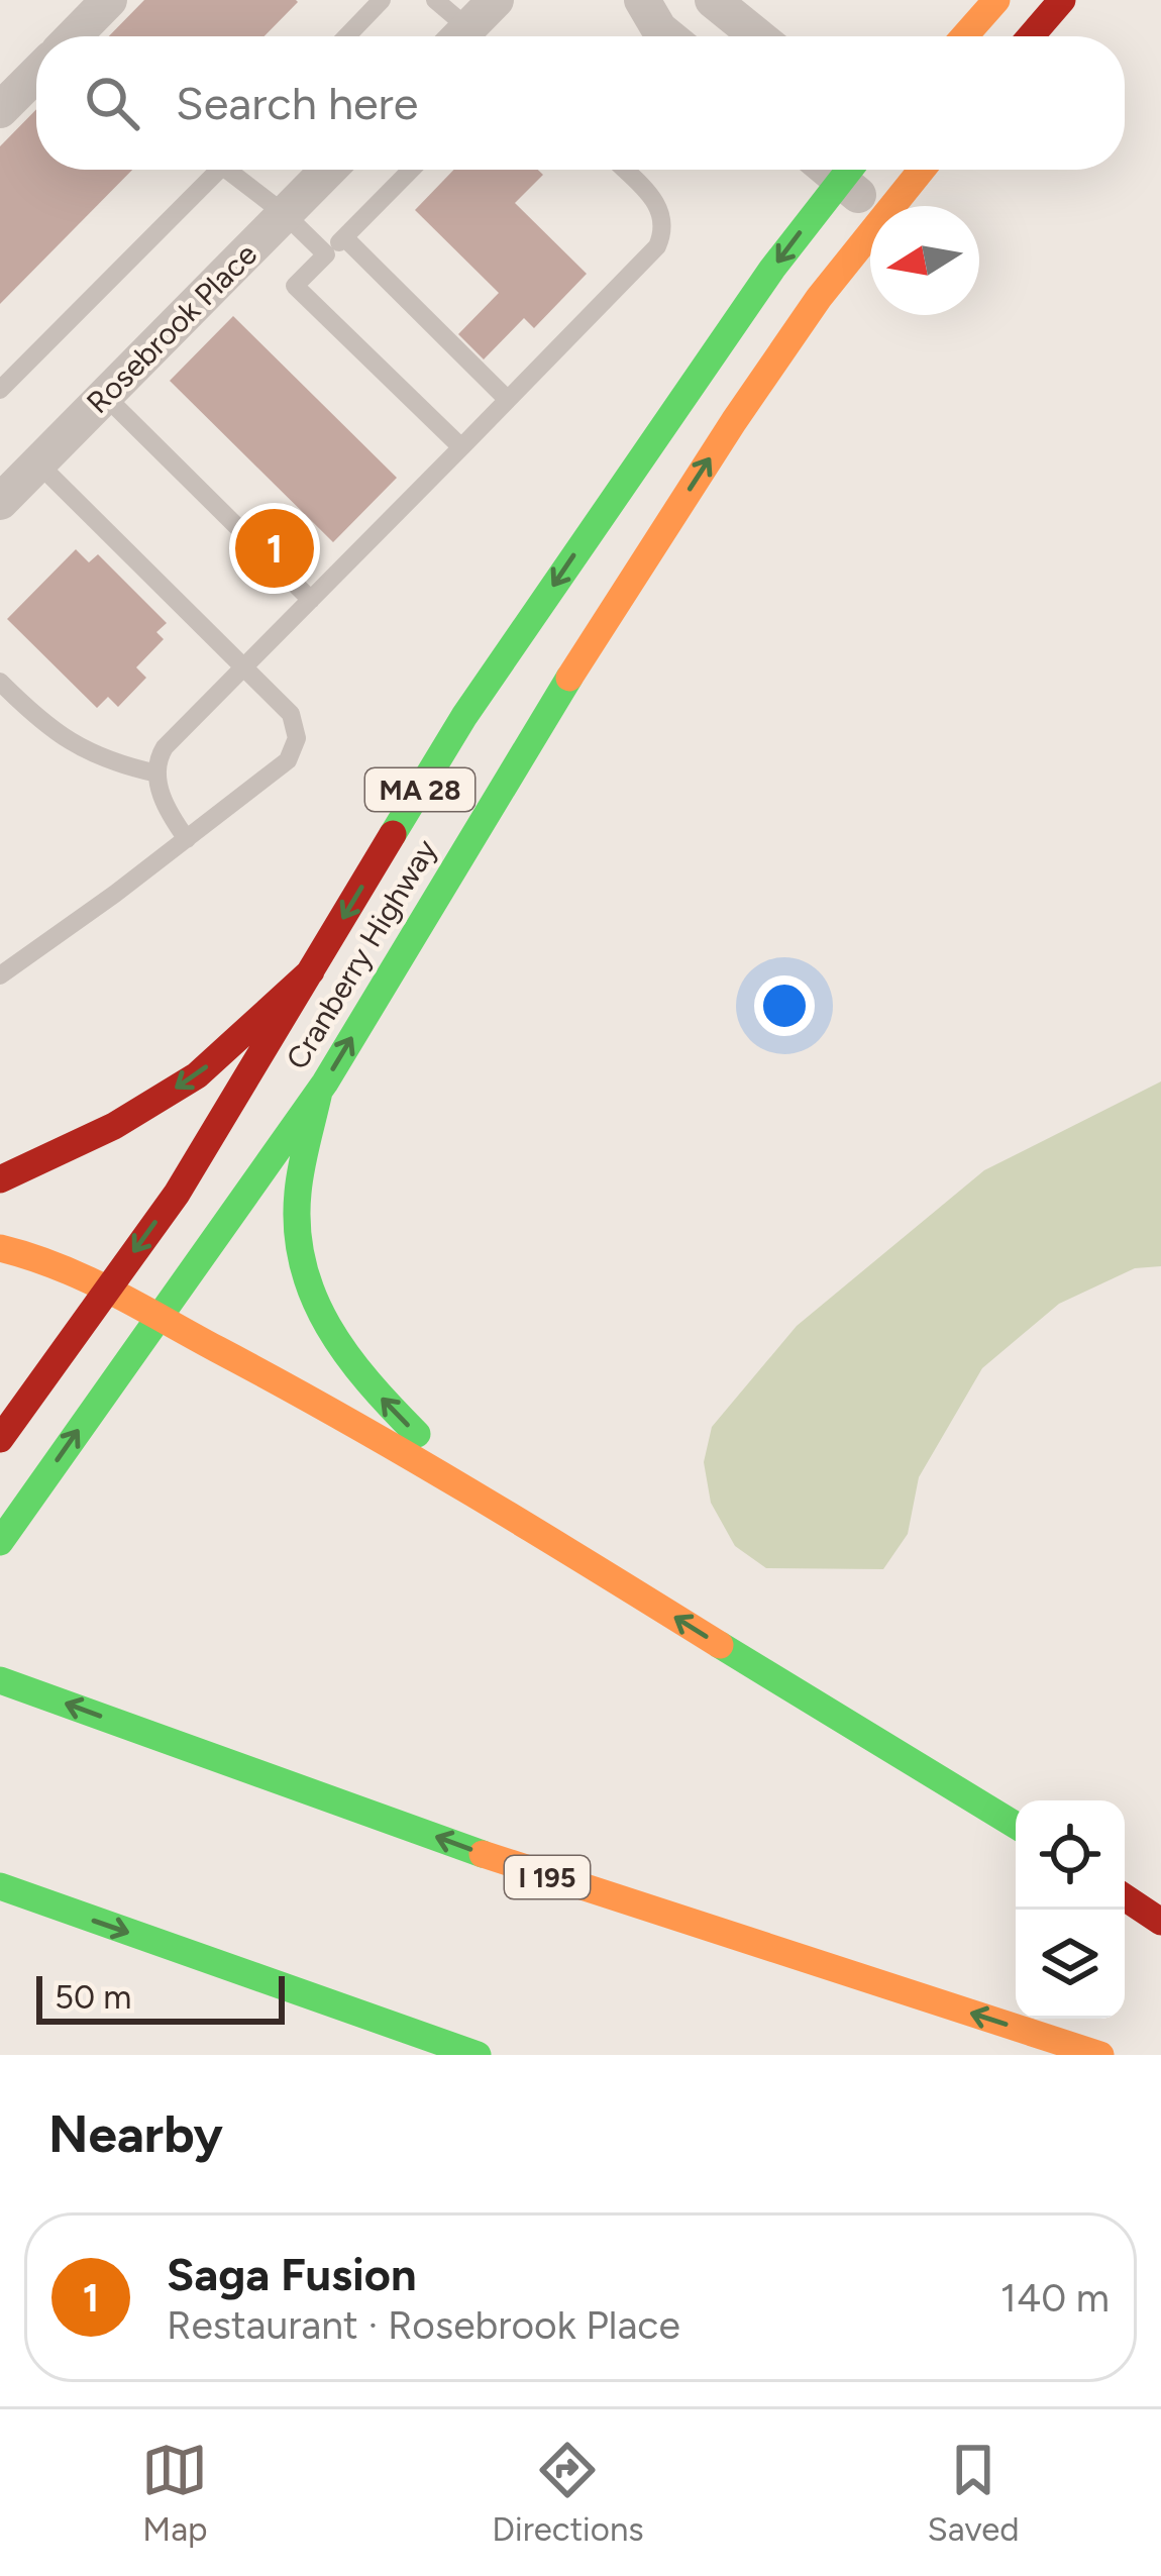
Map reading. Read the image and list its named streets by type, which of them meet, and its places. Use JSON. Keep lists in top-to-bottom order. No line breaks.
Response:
{"streets":{"main road":["MA 28","Cranberry Highway","I 195"],"street":["Rosebrook Place"]},"scale_bar":"50 m","north":"left","page":{"search":"Search here","pins":"1","scale":"50 m","heading":"Nearby","list":[{"mark":"1","name":"Saga Fusion","note":"Restaurant · Rosebrook Place","value":"140 m"}],"nav":["Map","Directions","Saved"]}}
